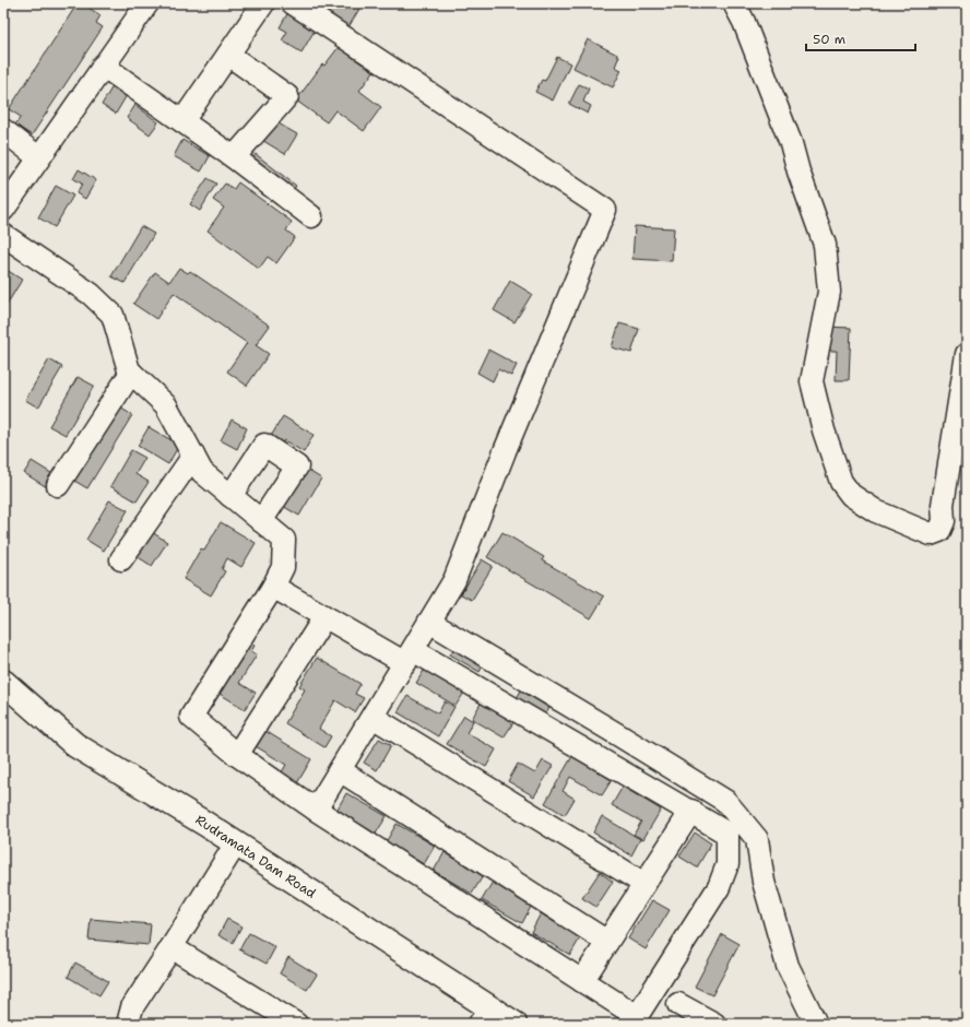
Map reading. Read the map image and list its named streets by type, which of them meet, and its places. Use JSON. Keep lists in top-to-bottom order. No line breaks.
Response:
{"streets":{"highway":["Rudramata Dam Road"]},"scale_bar":"50 m"}
